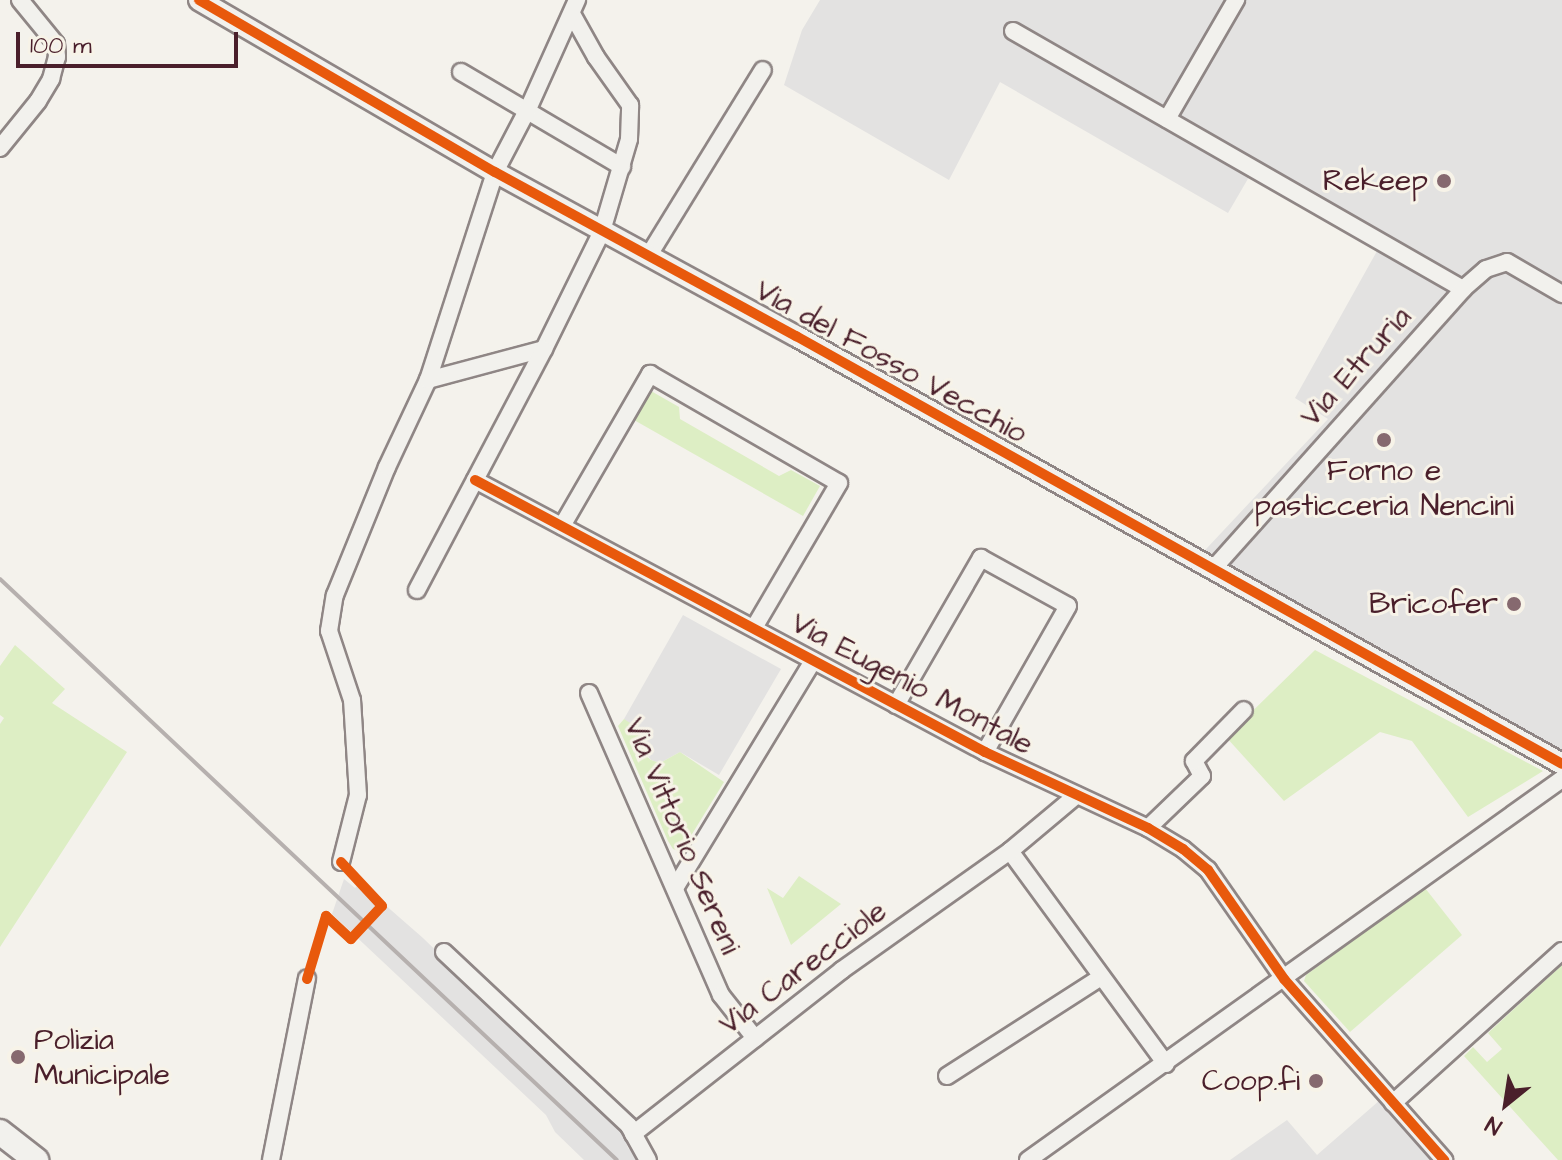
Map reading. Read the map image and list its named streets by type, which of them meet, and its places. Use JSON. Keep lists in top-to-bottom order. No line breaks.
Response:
{"streets":{"street":["Via del Fosso Vecchio","Via Etruria","Via Eugenio Montale","Via Vittorio Sereni","Via Carecciole"]},"crossings":[["Via del Fosso Vecchio","Via Etruria"],["Via Eugenio Montale","Via Carecciole"],["Via Vittorio Sereni","Via Carecciole"]],"places":["Rekeep","Forno e pasticceria Nencini","Bricofer","Polizia Municipale","Coop.fi"],"scale_bar":"100 m","north":"bottom left"}
